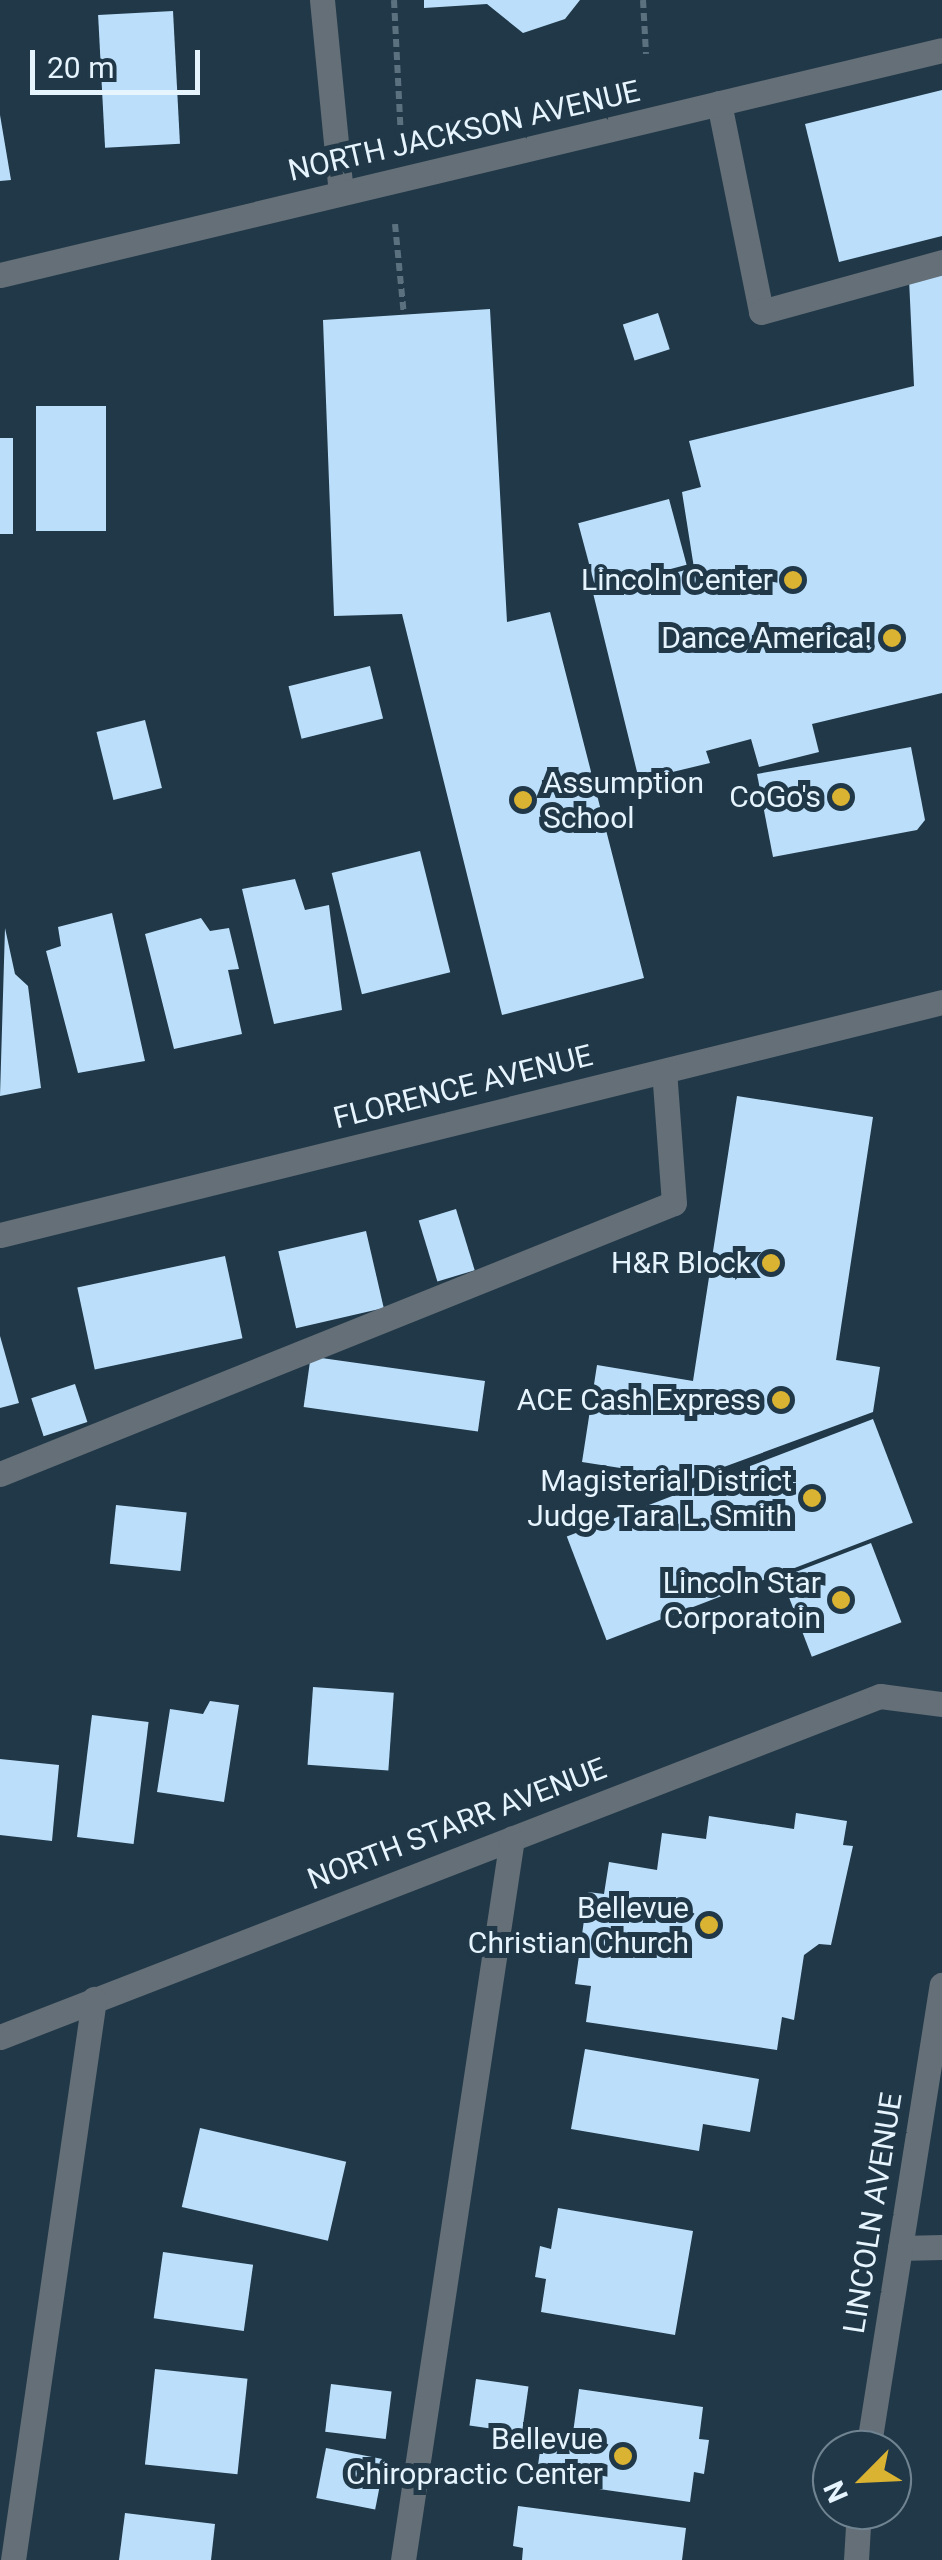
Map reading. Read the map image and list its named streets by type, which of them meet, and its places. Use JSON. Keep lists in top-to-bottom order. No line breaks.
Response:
{"streets":{"street":["NORTH JACKSON AVENUE","FLORENCE AVENUE","NORTH STARR AVENUE","LINCOLN AVENUE"]},"places":["Lincoln Center","Dance America!","CoGo's","Assumption School","H&R Block","ACE Cash Express","Magisterial District Judge Tara L. Smith","Lincoln Star Corporatoin","Bellevue Christian Church","Bellevue Chiropractic Center"],"scale_bar":"20 m","north":"bottom left"}
